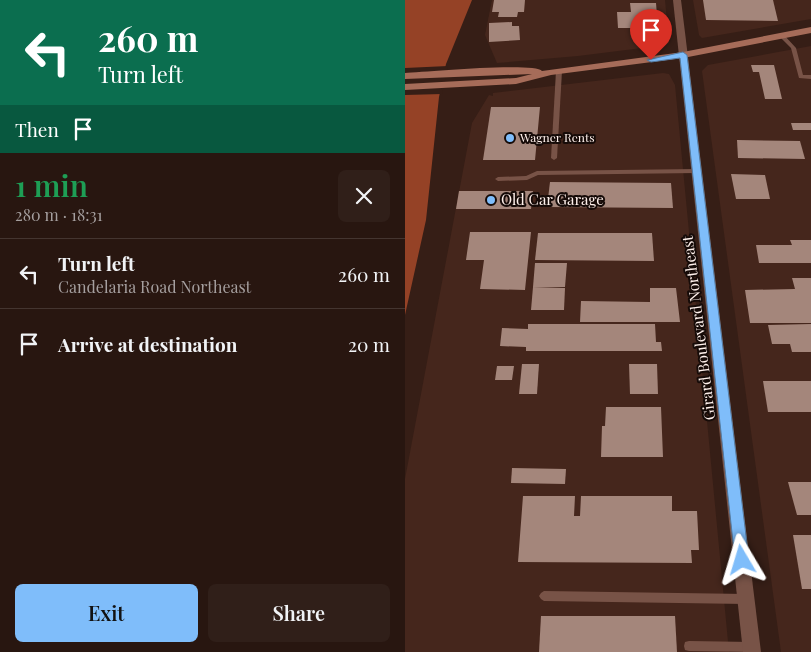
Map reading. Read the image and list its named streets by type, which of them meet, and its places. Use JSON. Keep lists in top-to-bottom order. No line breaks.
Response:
{"streets":{"street":["Girard Boulevard Northeast"]},"places":["Wagner Rents","Old Car Garage"],"page":{"turn":["260 m","Turn left"],"then":"Then","heading":["1 min","280 m · 18:31"],"list":[{"name":"Turn left","note":"Candelaria Road Northeast","value":"260 m"},{"name":"Arrive at destination","value":"20 m"}],"buttons":["Exit","Share"]}}
